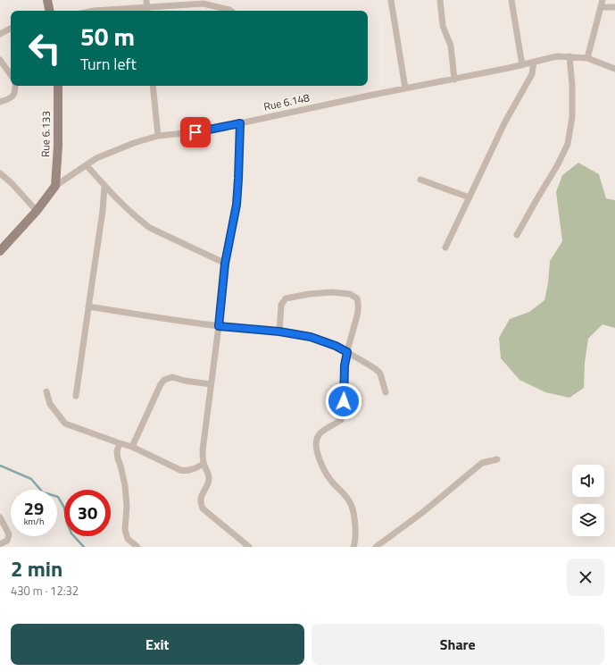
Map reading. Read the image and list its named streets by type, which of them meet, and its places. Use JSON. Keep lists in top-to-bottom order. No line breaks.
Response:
{"streets":{"street":["Rue 6.148","Rue 6.133"]},"crossings":[["Rue 6.148","Rue 6.133"]],"page":{"turn":["50 m","Turn left"],"speed":"29 km/h","limit":"30","heading":["2 min","430 m · 12:32"],"buttons":["Exit","Share"]}}
